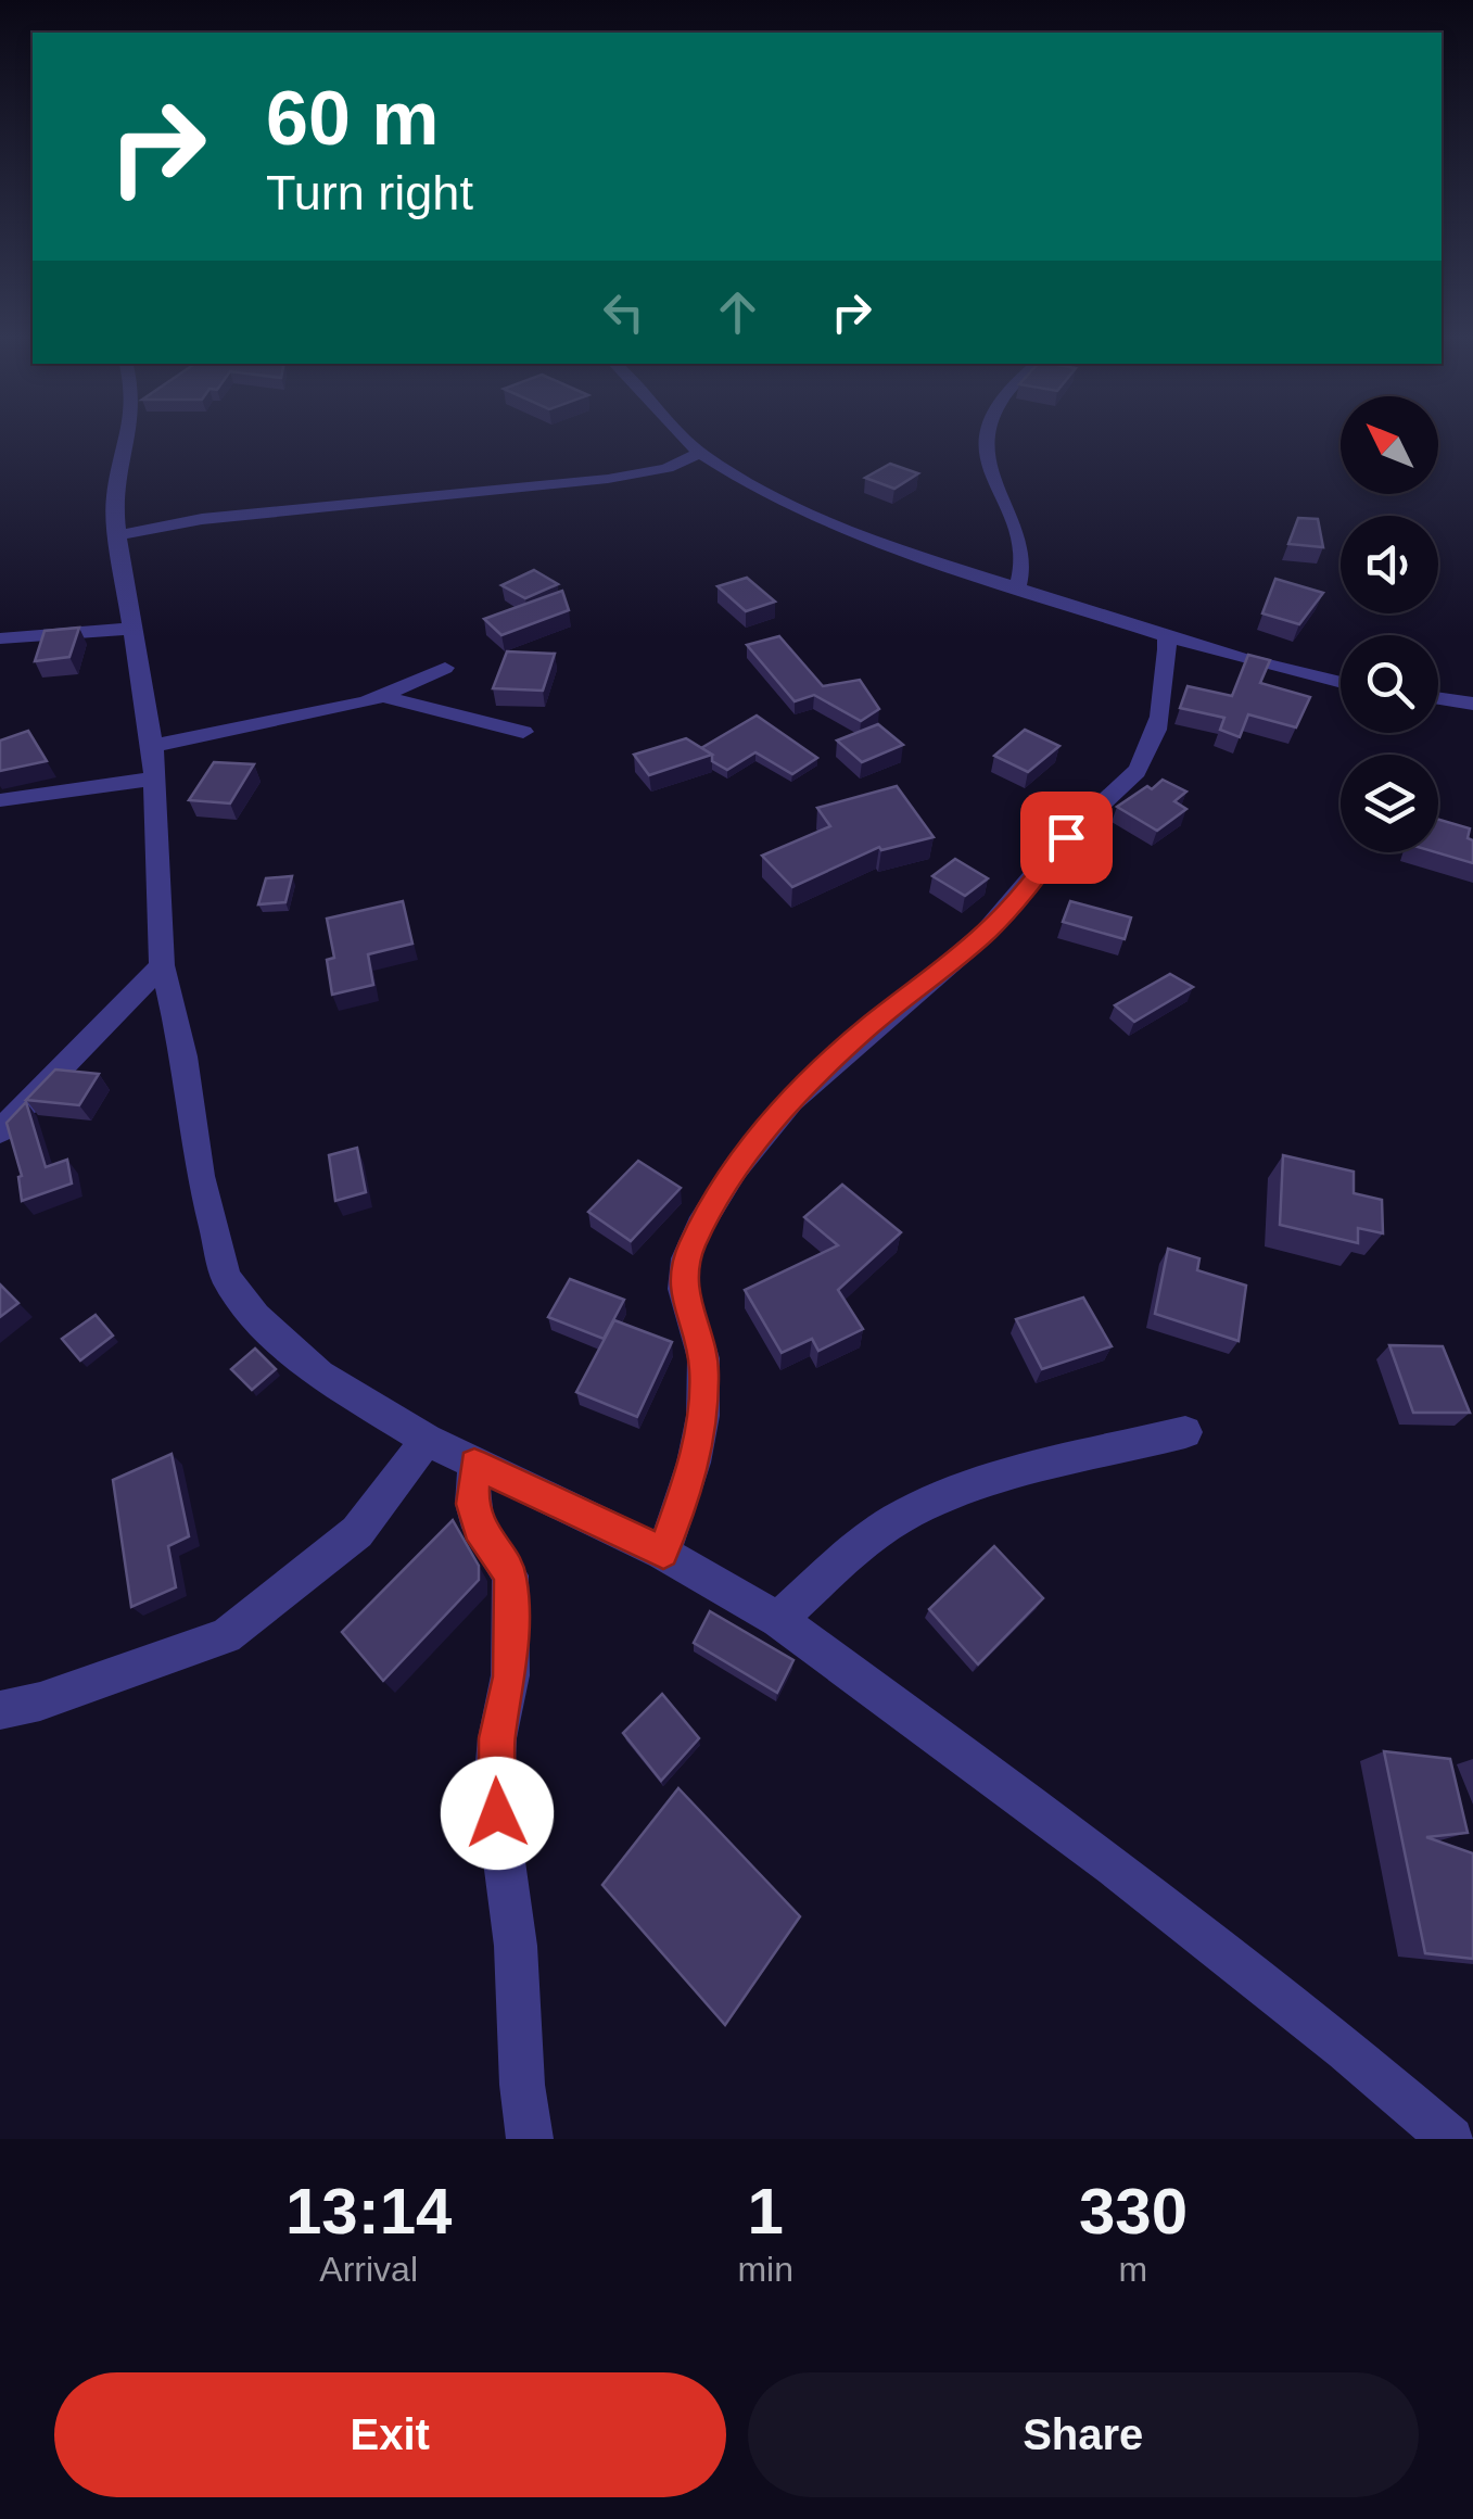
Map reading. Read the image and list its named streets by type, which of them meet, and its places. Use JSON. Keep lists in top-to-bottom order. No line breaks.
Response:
{"north":"top left","page":{"turn":["60 m","Turn right"],"eta":["13:14","Arrival","1","min","330","m"],"buttons":["Exit","Share"]}}
